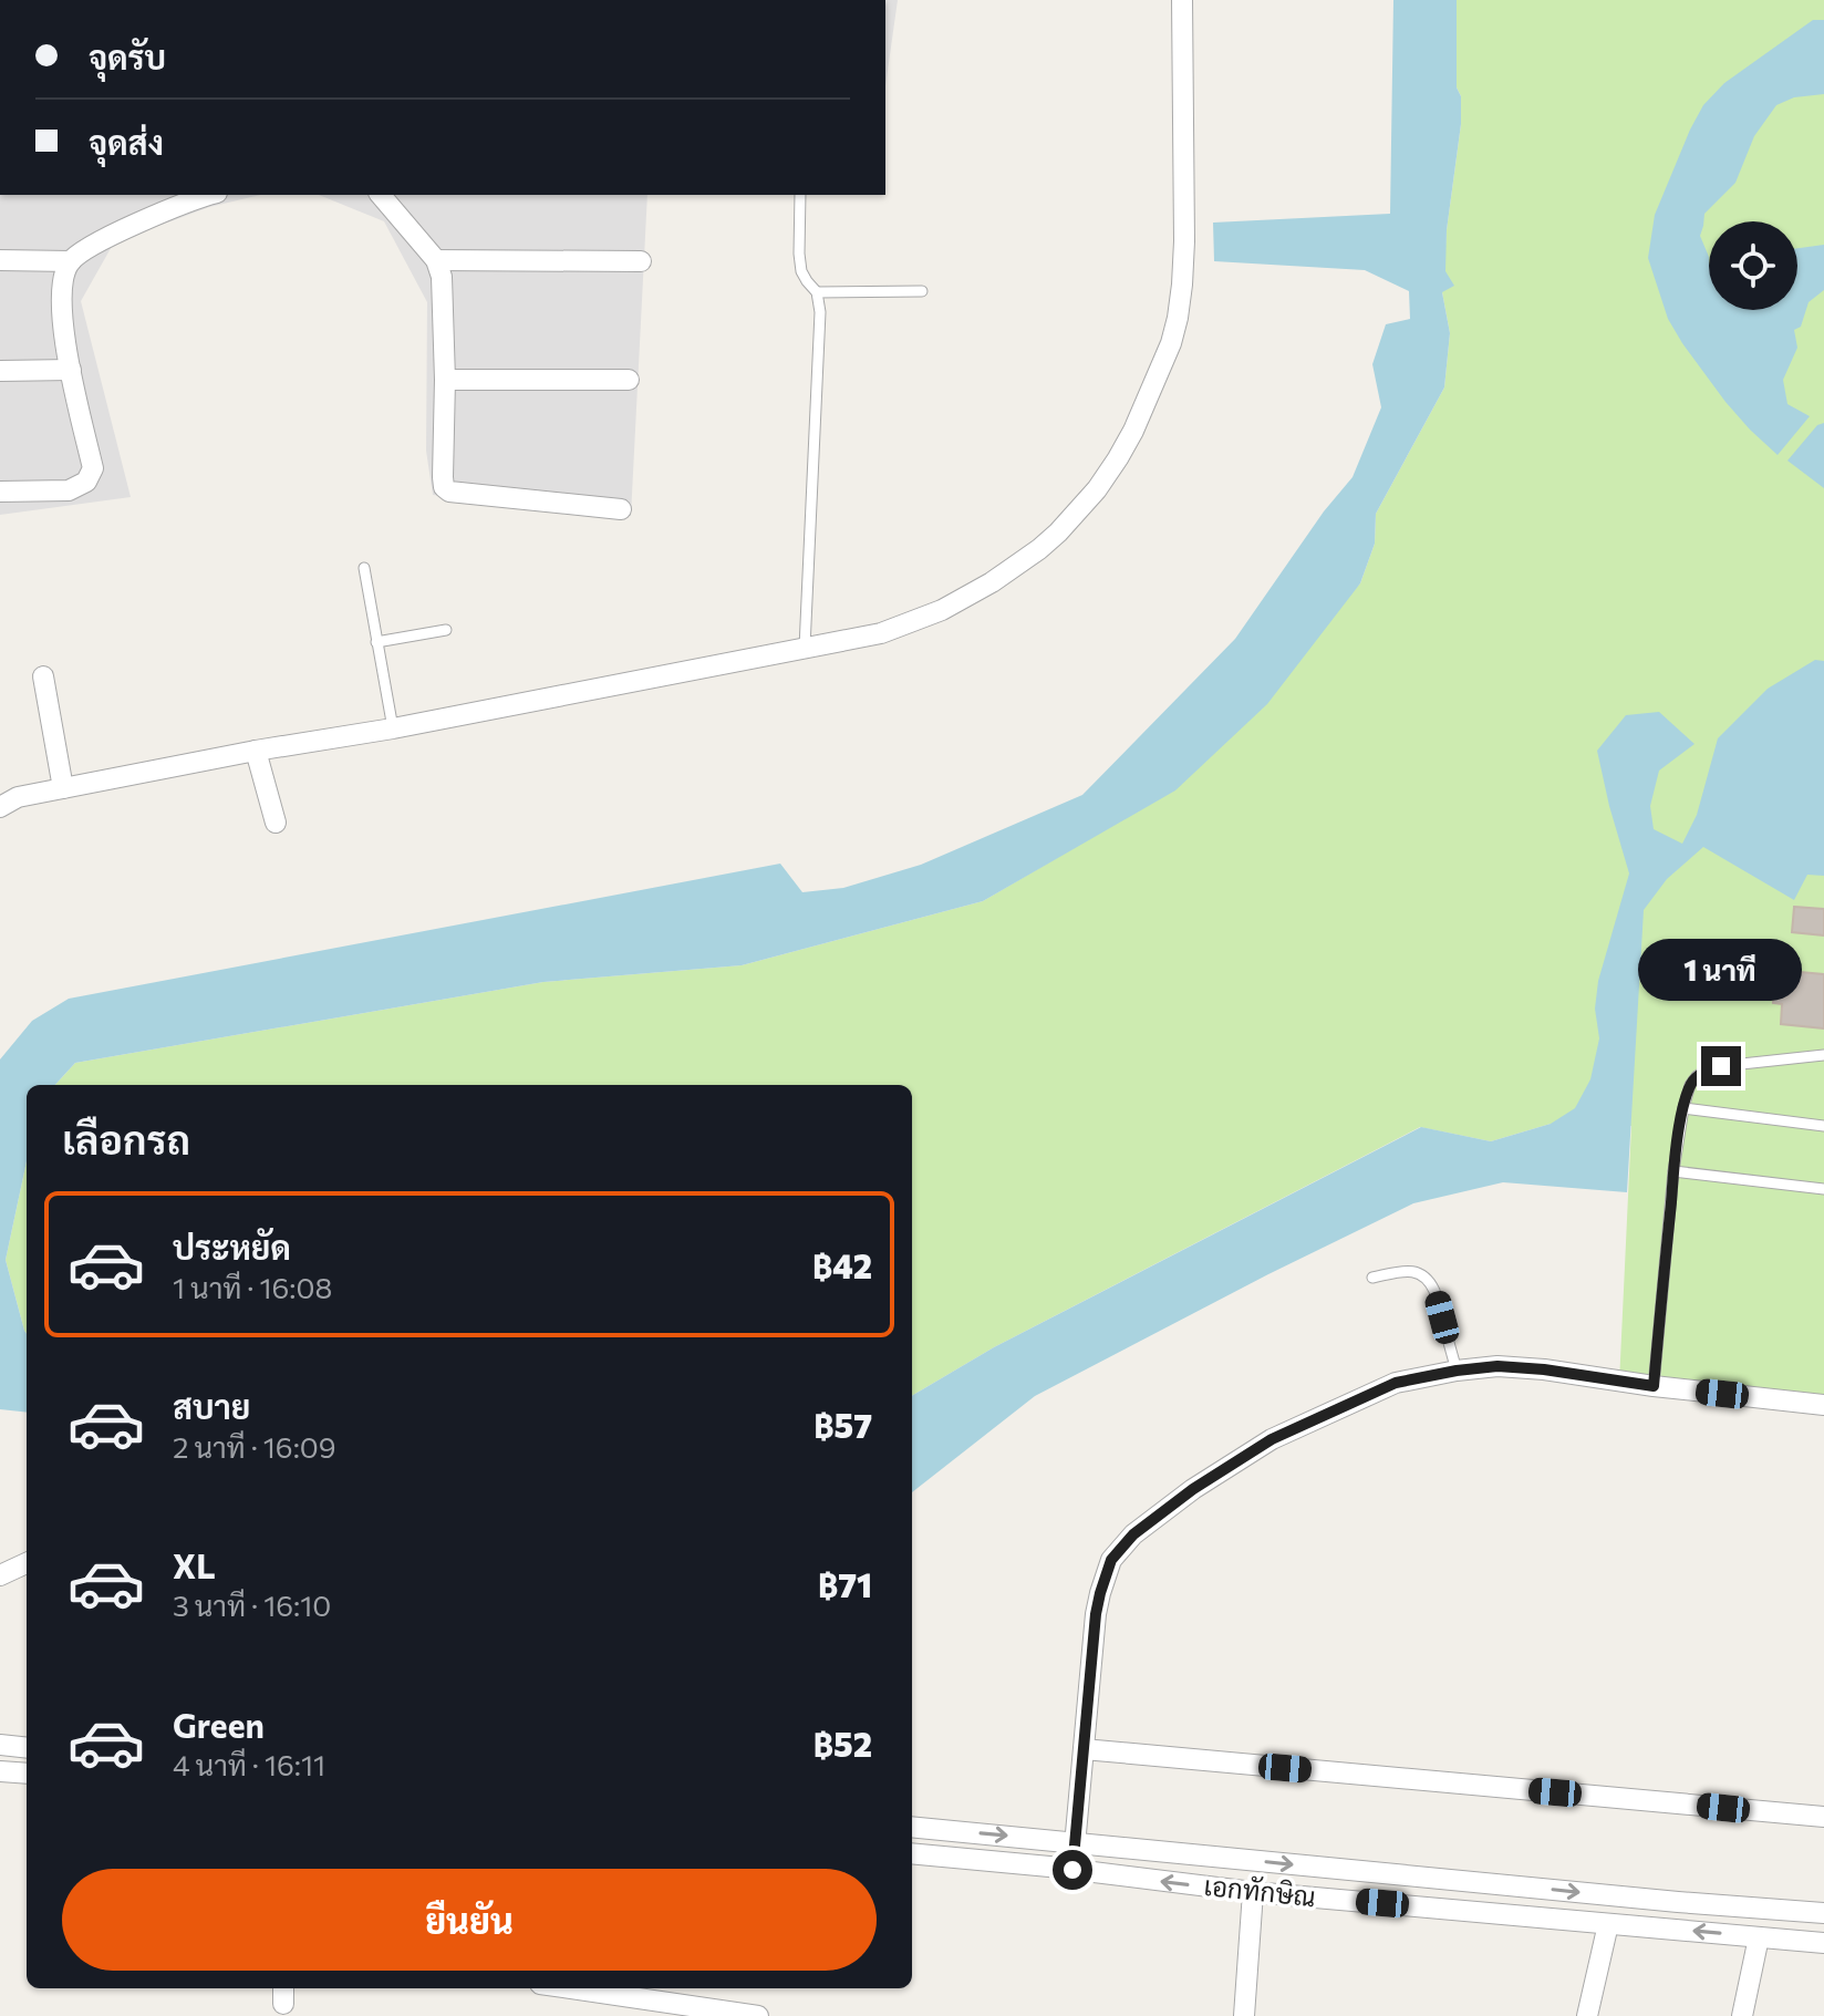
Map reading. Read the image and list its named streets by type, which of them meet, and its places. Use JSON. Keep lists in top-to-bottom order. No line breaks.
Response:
{"streets":{"street":["เอกทักษิณ"]},"page":{"banner":["จุดรับ","จุดส่ง"],"bubble":"1 นาที","heading":"เลือกรถ","list":[{"name":"ประหยัด","note":"1 นาที · 16:08","value":"฿42"},{"name":"สบาย","note":"2 นาที · 16:09","value":"฿57"},{"name":"XL","note":"3 นาที · 16:10","value":"฿71"},{"name":"Green","note":"4 นาที · 16:11","value":"฿52"}],"buttons":"ยืนยัน"}}
